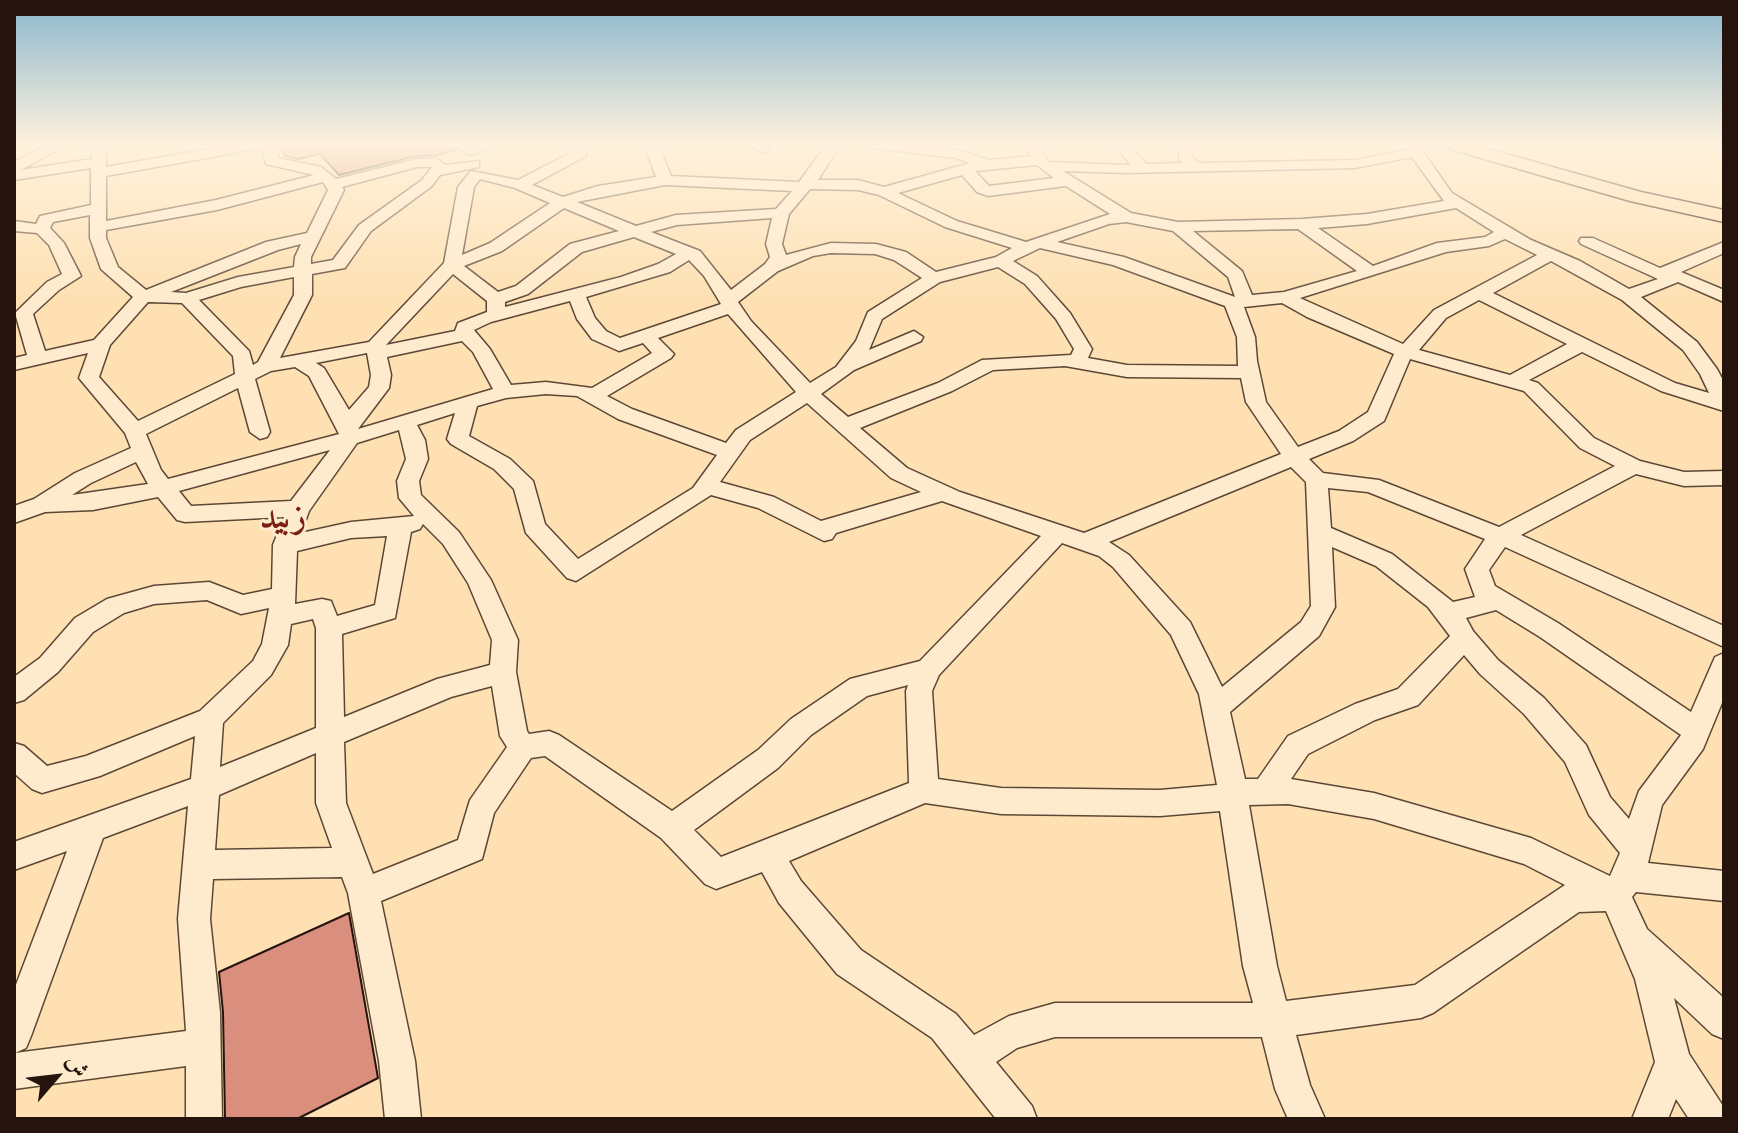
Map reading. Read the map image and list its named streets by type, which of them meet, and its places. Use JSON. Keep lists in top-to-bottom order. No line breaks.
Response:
{"districts":["زبيد"],"north":"top right"}
